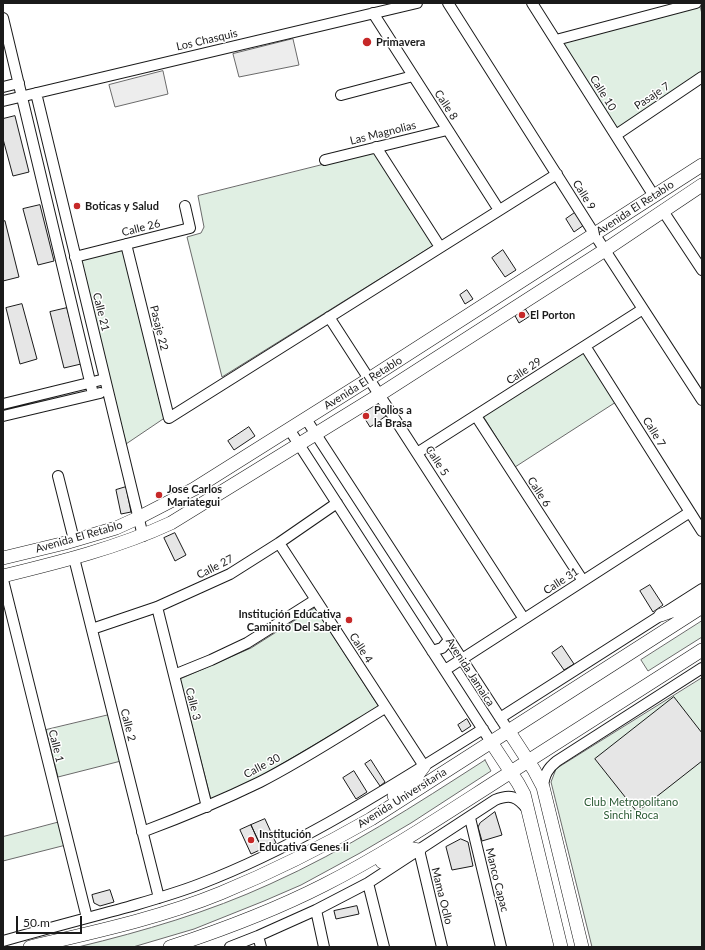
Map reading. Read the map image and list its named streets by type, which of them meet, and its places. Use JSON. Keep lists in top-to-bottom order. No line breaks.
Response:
{"streets":{"main road":["Avenida El Retablo","Avenida Jamaica","Avenida Universitaria"],"street":["Los Chasquis","Calle 10","Pasaje 7","Calle 8","Las Magnolias","Calle 9","Calle 26","Calle 21","Pasaje 22","Calle 29","Calle 7","Calle 5","Calle 6","Calle 27","Calle 31","Calle 4","Calle 3","Calle 2","Calle 1","Calle 30","Manco Capac","Mama Ocllo"]},"crossings":[["Los Chasquis","Calle 8"],["Los Chasquis","Calle 21"],["Calle 10","Pasaje 7"],["Calle 10","Avenida El Retablo"],["Calle 8","Las Magnolias"],["Calle 9","Avenida El Retablo"],["Calle 9","Calle 29"],["Avenida El Retablo","Calle 21"],["Avenida El Retablo","Calle 5"],["Avenida El Retablo","Avenida Jamaica"],["Avenida El Retablo","Calle 2"],["Calle 26","Calle 21"],["Calle 26","Pasaje 22"],["Pasaje 22","Calle 5"],["Calle 29","Calle 7"],["Calle 29","Calle 5"],["Calle 29","Calle 6"],["Calle 7","Calle 31"],["Calle 5","Calle 31"],["Calle 6","Calle 31"],["Calle 27","Calle 4"],["Calle 27","Avenida Jamaica"],["Calle 27","Calle 3"],["Calle 27","Calle 2"],["Calle 31","Avenida Jamaica"],["Calle 4","Calle 30"],["Calle 4","Avenida Universitaria"],["Avenida Jamaica","Avenida Universitaria"],["Calle 3","Calle 30"],["Calle 2","Calle 30"],["Calle 2","Avenida Universitaria"],["Calle 1","Avenida Universitaria"]],"parks":["Club Metropolitano Sinchi Roca"],"places":["Primavera","Boticas y Salud","El Porton","Pollos a la Brasa","Jose Carlos Mariategui","Institución Educativa Caminito Del Saber","Institución Educativa Genes Ii"],"scale_bar":"50 m"}
